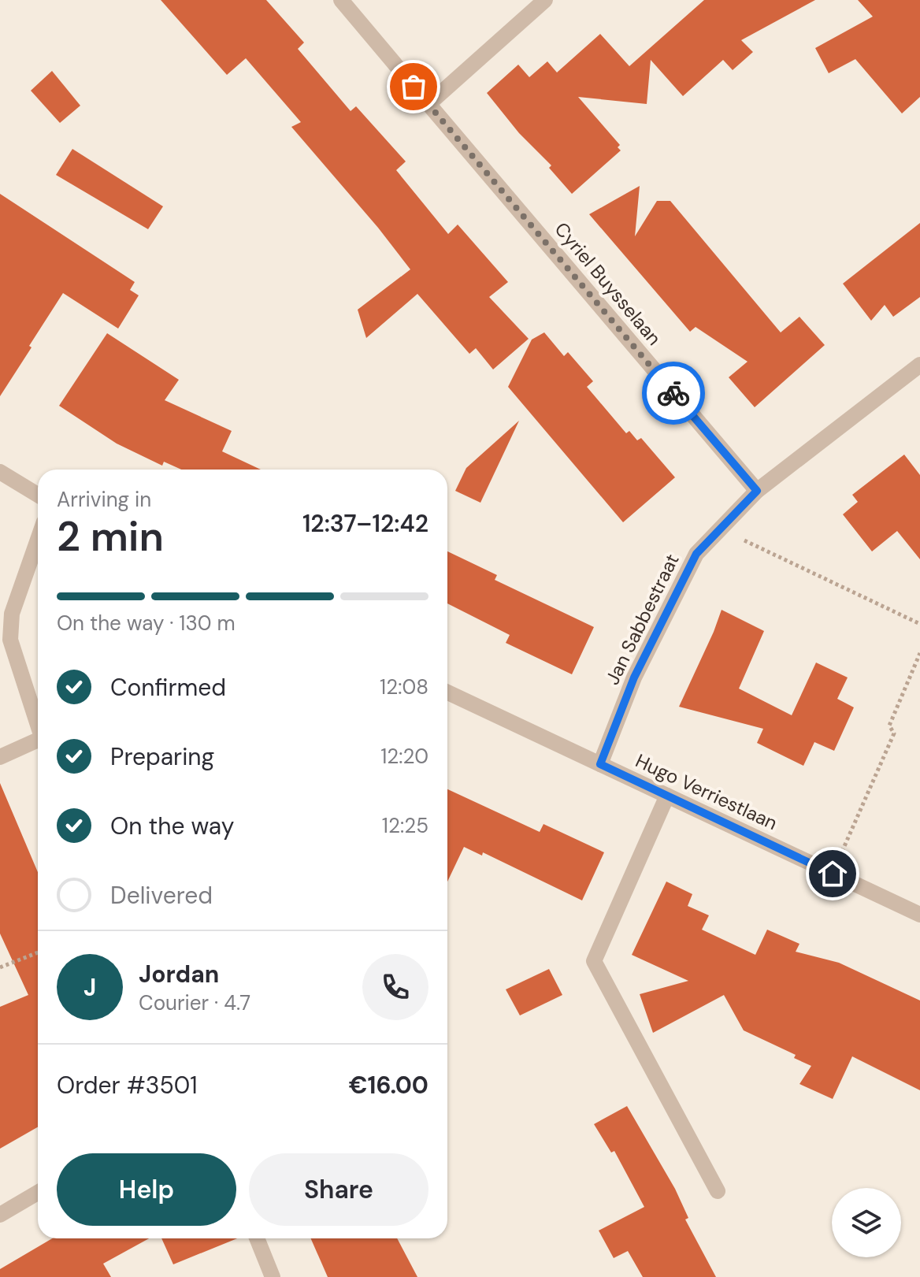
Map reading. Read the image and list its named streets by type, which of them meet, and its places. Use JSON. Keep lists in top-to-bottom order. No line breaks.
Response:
{"streets":{"street":["Cyriel Buysselaan","Jan Sabbestraat","Hugo Verriestlaan"]},"crossings":[["Cyriel Buysselaan","Jan Sabbestraat"],["Jan Sabbestraat","Hugo Verriestlaan"]],"page":{"heading":["2 min","Arriving in","12:37–12:42"],"panel":["Jordan","Courier · 4.7","Order #3501","€16.00"],"bar":"On the way · 130 m","list":[["Confirmed","12:08"],["Preparing","12:20"],["On the way","12:25"],"Delivered"],"round":"J","buttons":["Help","Share"]}}
